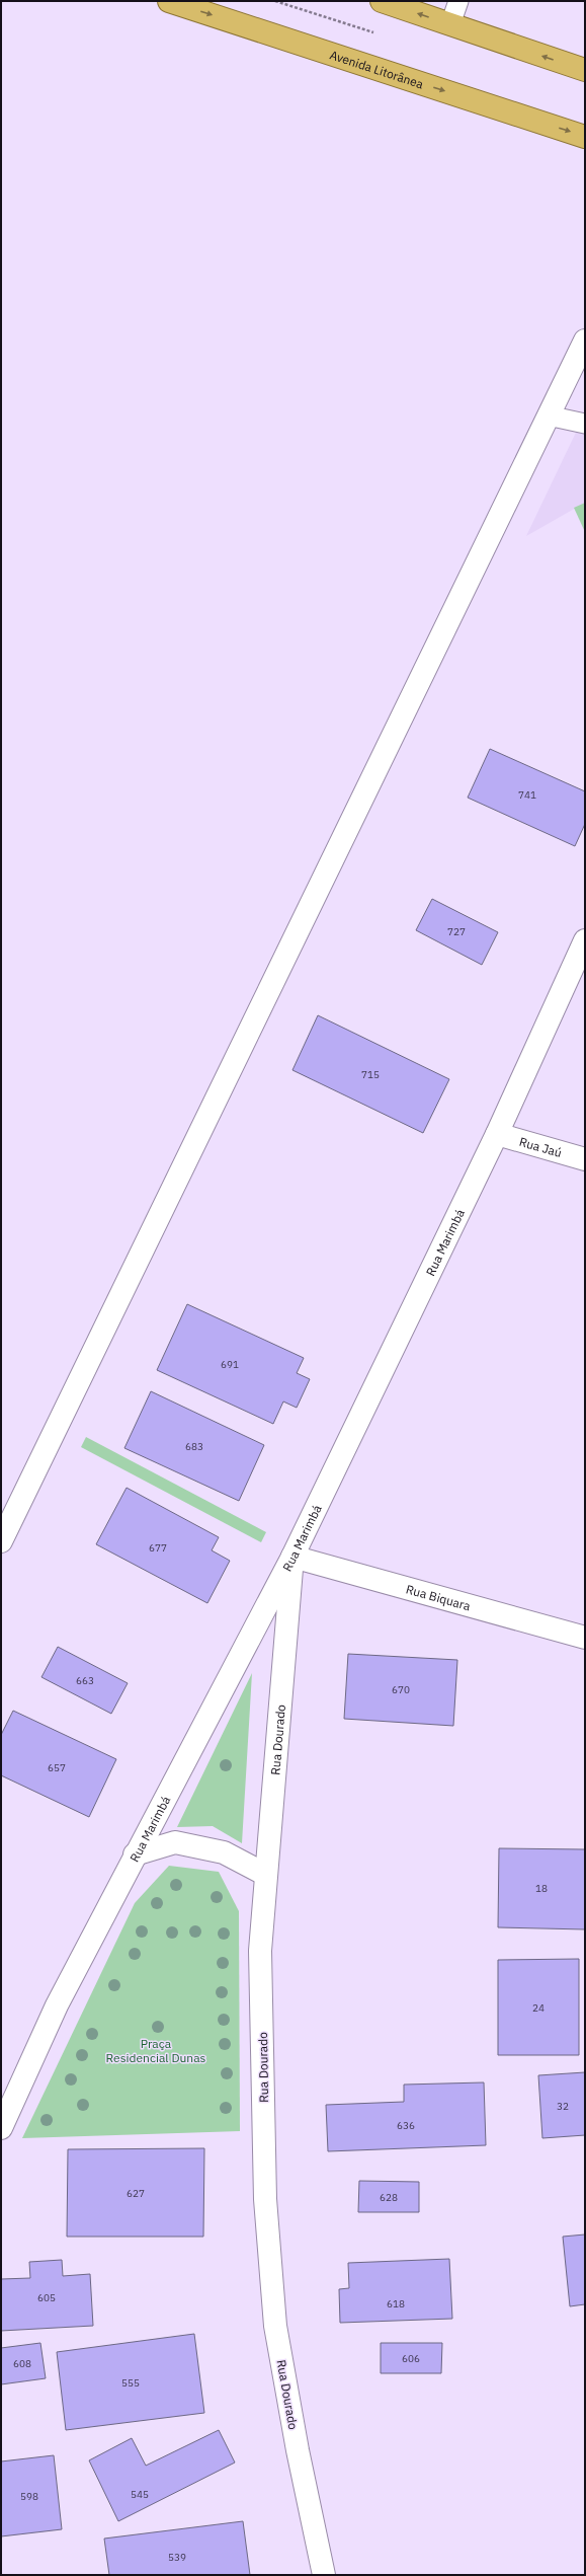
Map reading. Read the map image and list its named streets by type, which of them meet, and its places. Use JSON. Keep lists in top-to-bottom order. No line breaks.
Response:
{"streets":{"highway":["Avenida Litorânea"],"street":["Rua Jaú","Rua Marimbá","Rua Biquara","Rua Dourado"]},"crossings":[["Rua Jaú","Rua Marimbá"],["Rua Marimbá","Rua Biquara"],["Rua Marimbá","Rua Dourado"],["Rua Biquara","Rua Dourado"]],"parks":["Praça Residencial Dunas"],"house_numbers":["741","727","715","691","683","677","663","670","657","18","24","32","636","627","628","605","618","606","608","555","545","598","539"]}
